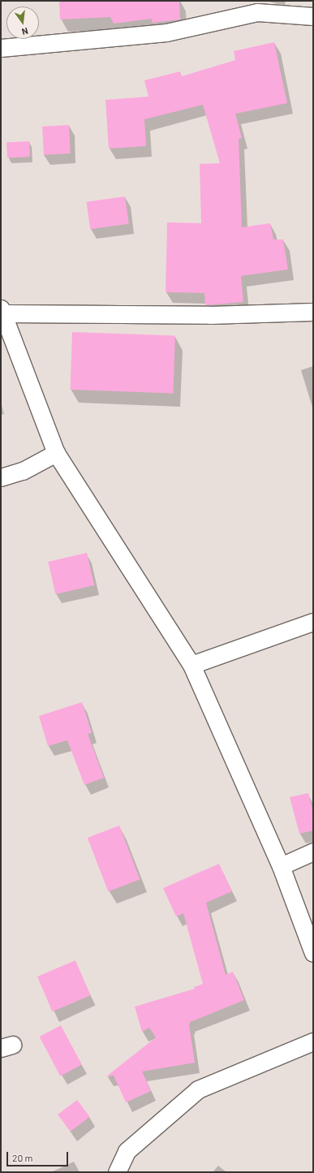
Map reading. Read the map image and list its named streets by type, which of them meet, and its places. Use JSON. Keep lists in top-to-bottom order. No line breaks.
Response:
{"scale_bar":"20 m","north":"bottom"}
